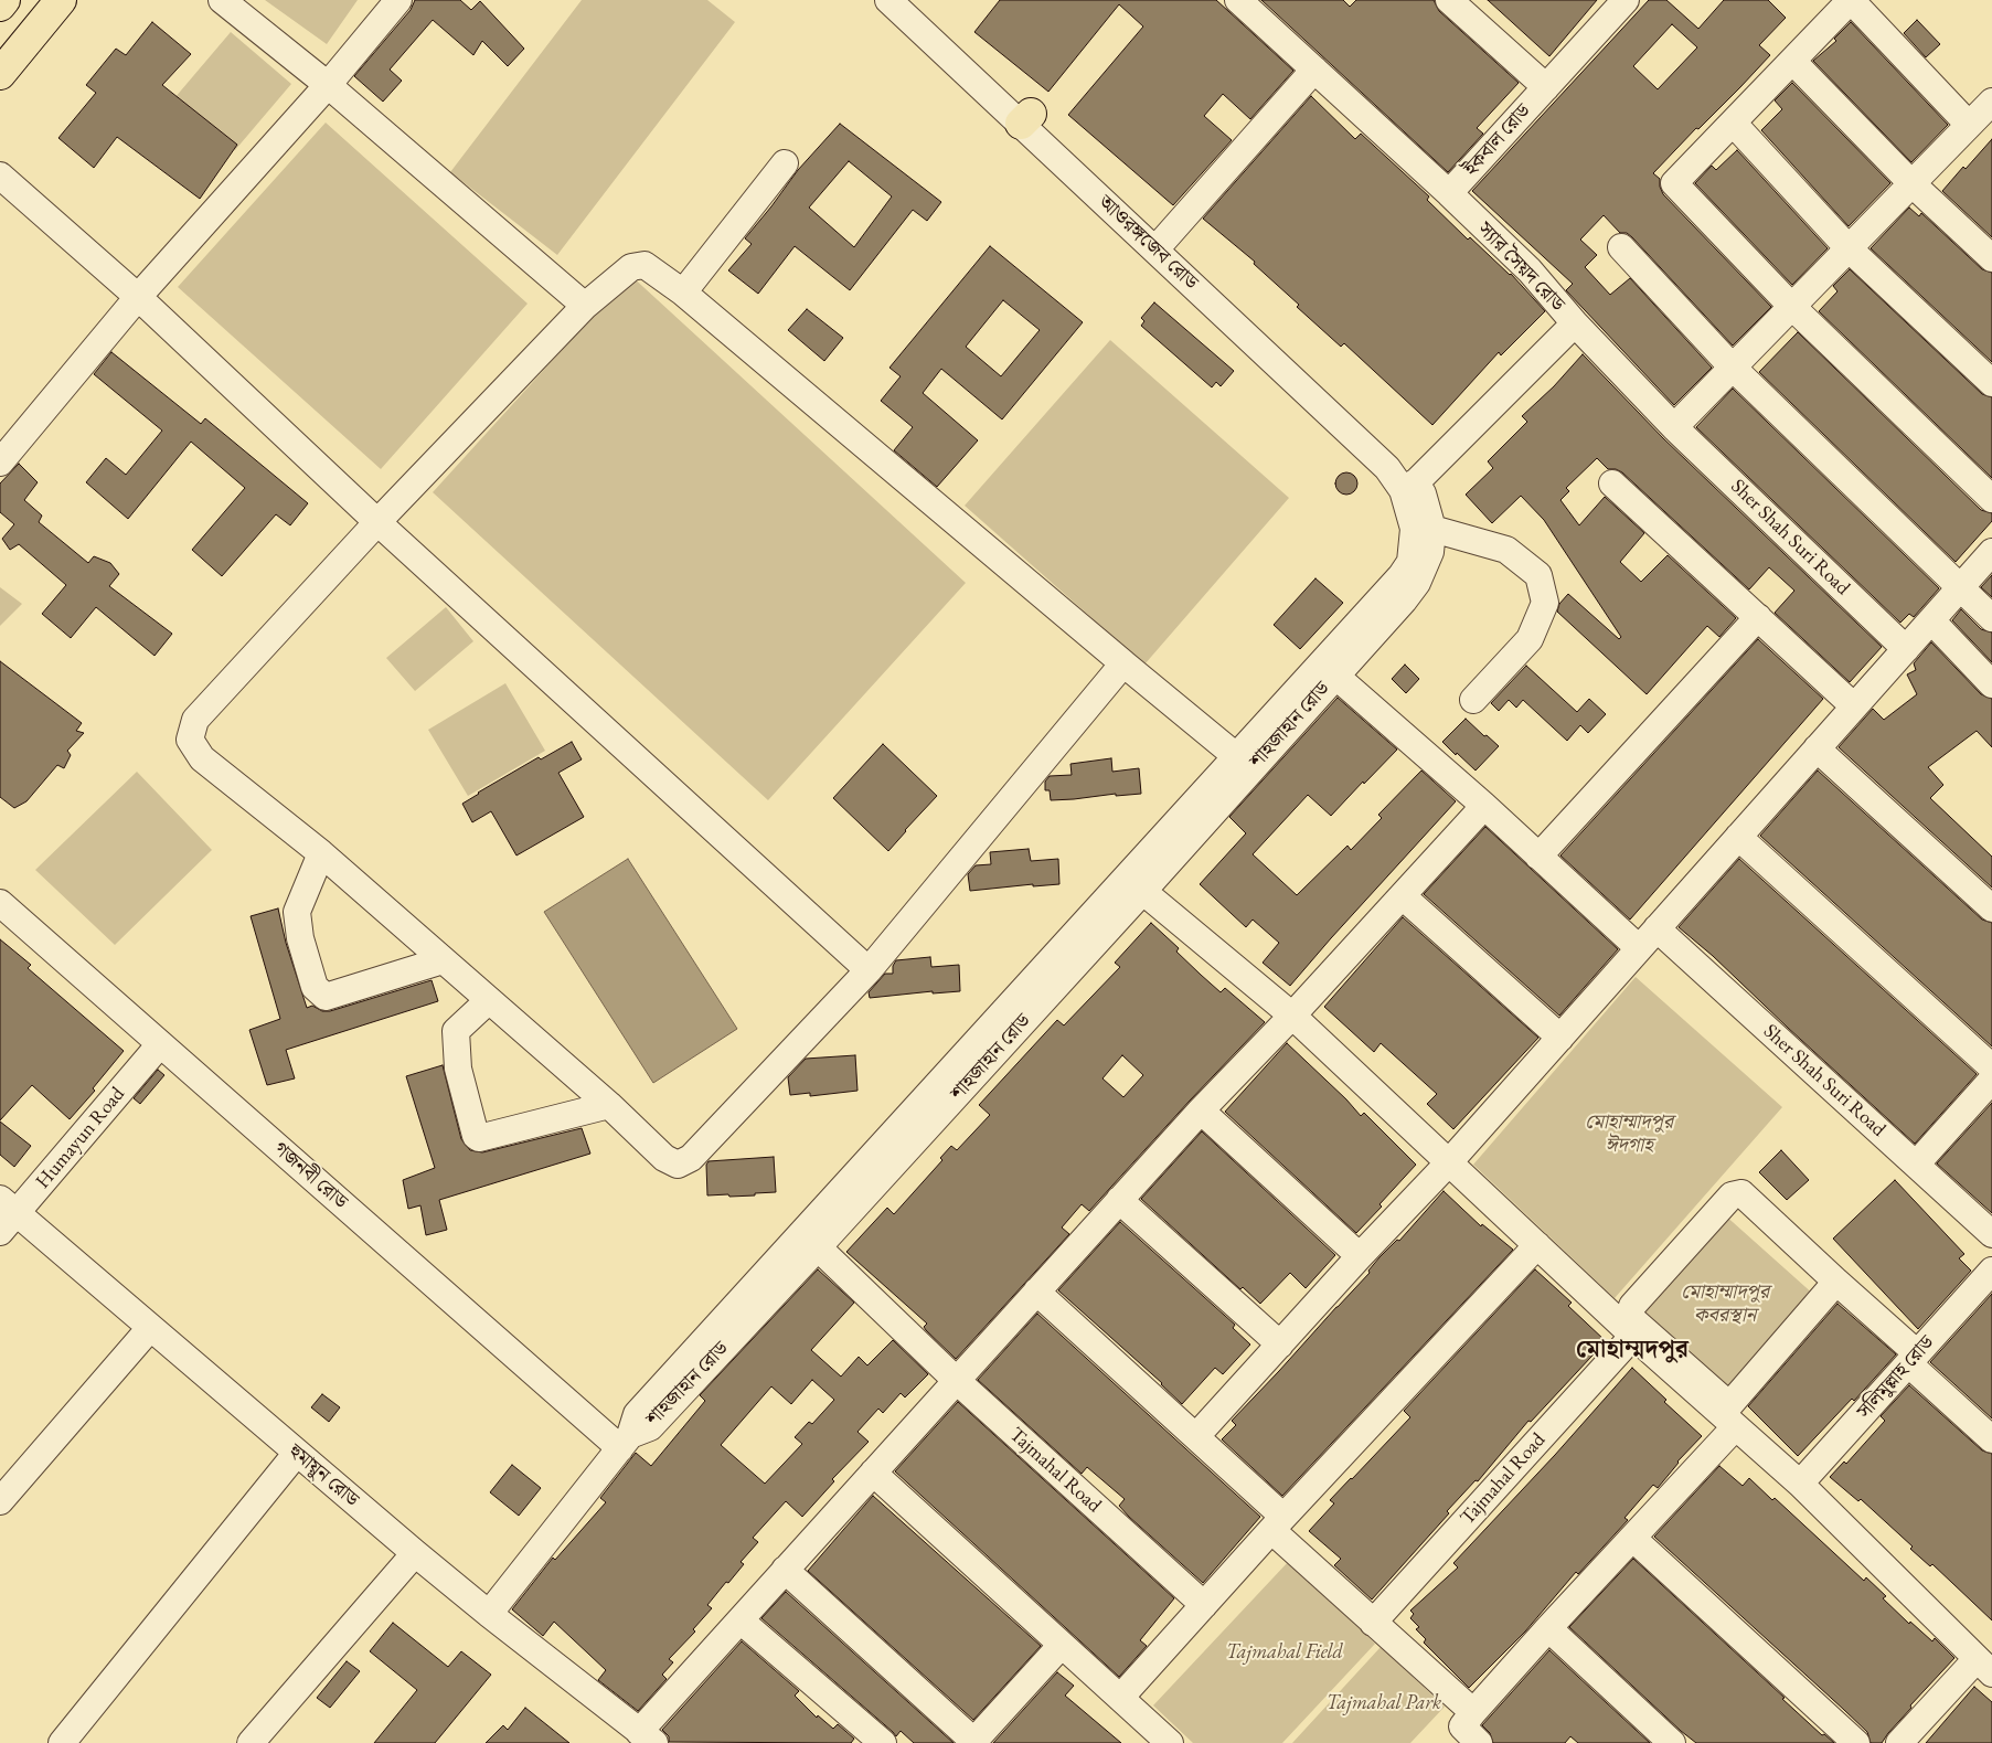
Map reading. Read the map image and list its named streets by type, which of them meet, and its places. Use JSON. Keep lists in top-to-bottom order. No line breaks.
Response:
{"streets":{"street":["ইকবাল রোড","আওরঙ্গজেব রোড","স্যার সৈয়দ রোড","Sher Shah Suri Road","শাহজাহান রোড","Humayun Road","গজনবী রোড","সলিমুল্লাহ রোড","Tajmahal Road","হুমায়ুন রোড"]},"crossings":[["ইকবাল রোড","স্যার সৈয়দ রোড"],["আওরঙ্গজেব রোড","স্যার সৈয়দ রোড"],["আওরঙ্গজেব রোড","শাহজাহান রোড"],["স্যার সৈয়দ রোড","Sher Shah Suri Road"],["স্যার সৈয়দ রোড","শাহজাহান রোড"],["শাহজাহান রোড","গজনবী রোড"],["শাহজাহান রোড","Tajmahal Road"],["Humayun Road","গজনবী রোড"],["Humayun Road","হুমায়ুন রোড"]],"districts":["মোহাম্মদপুর"],"parks":["মোহাম্মাদপুর ঈদগাহ","মোহাম্মাদপুর কবরস্থান","Tajmahal Field","Tajmahal Park"]}
